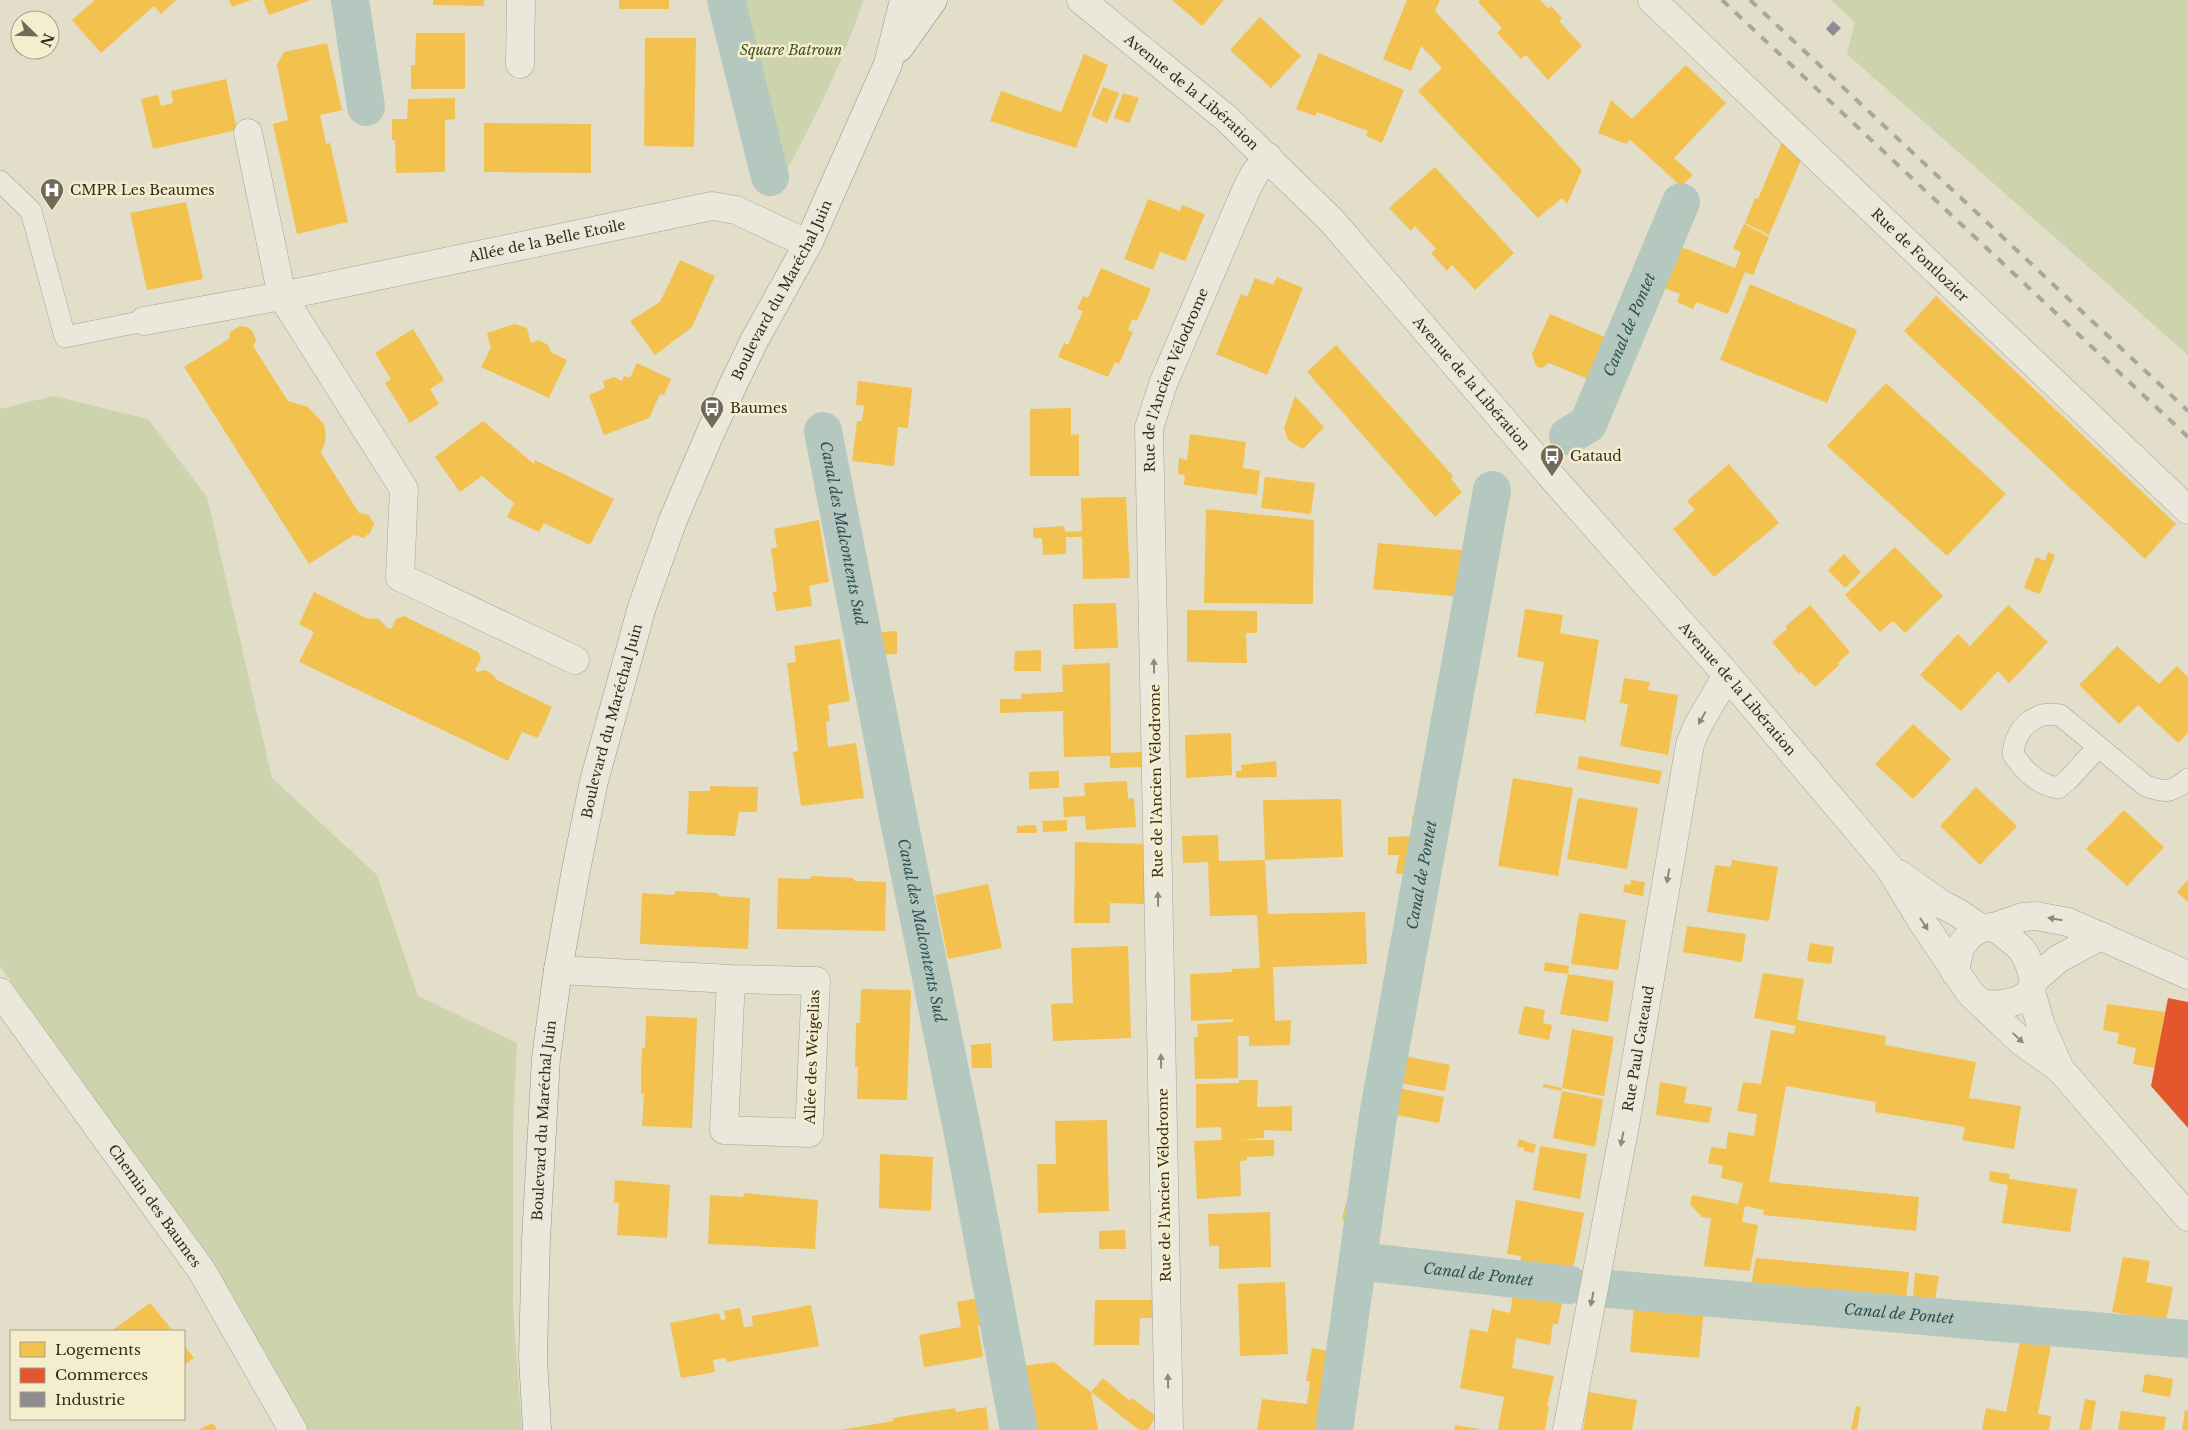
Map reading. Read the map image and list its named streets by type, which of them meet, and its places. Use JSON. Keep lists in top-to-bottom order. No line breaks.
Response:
{"streets":{"street":["Avenue de la Libération","Allée de la Belle Etoile","Rue de Fontlozier","Boulevard du Maréchal Juin","Rue de l'Ancien Vélodrome","Rue Paul Gateaud","Allée des Weigelias","Chemin des Baumes"]},"crossings":[["Avenue de la Libération","Rue de l'Ancien Vélodrome"],["Avenue de la Libération","Rue Paul Gateaud"],["Allée de la Belle Etoile","Boulevard du Maréchal Juin"],["Boulevard du Maréchal Juin","Allée des Weigelias"]],"one_way":["Rue de l'Ancien Vélodrome","Rue Paul Gateaud"],"water":["Canal de Pontet","Canal des Malcontents Sud"],"parks":["Square Batroun"],"places":{"hospital":["CMPR Les Beaumes"],"bus stop":["Baumes","Gataud"]},"legend":["Logements","Commerces","Industrie"],"north":"bottom right"}
